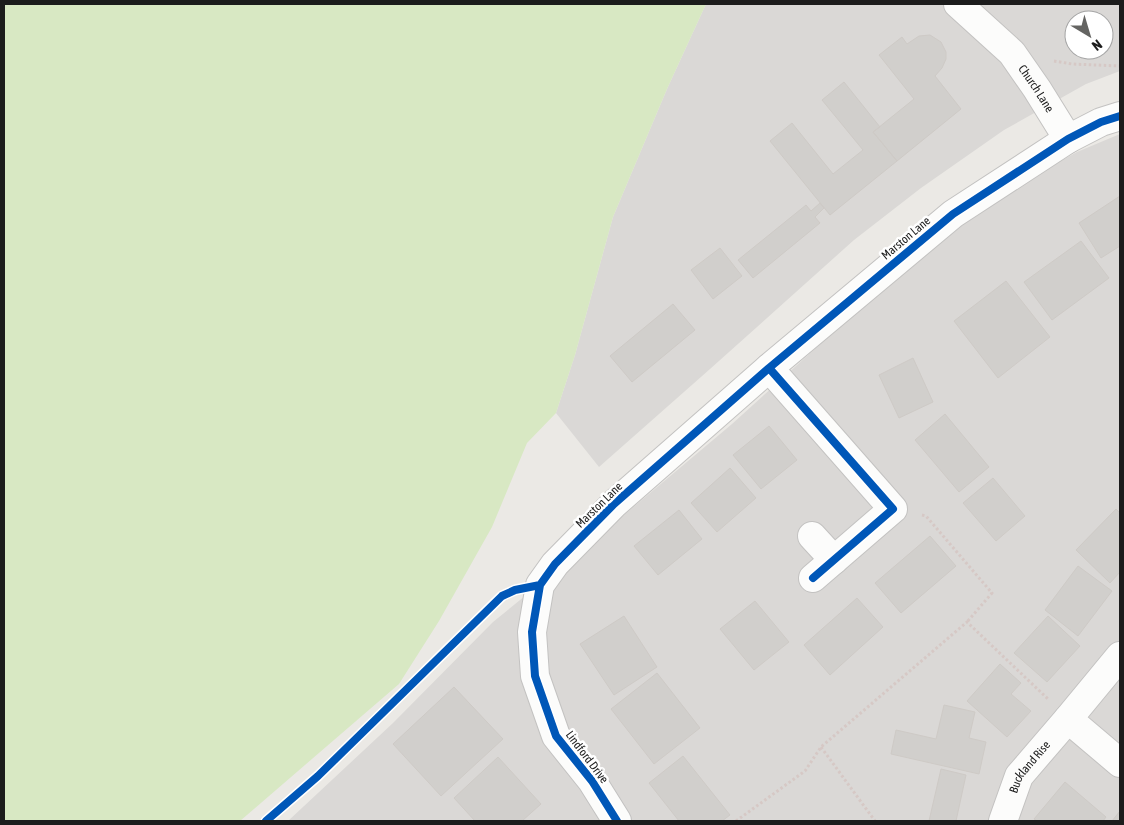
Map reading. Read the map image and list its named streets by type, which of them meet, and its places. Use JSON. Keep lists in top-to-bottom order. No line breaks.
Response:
{"streets":{"street":["Church Lane","Marston Lane","Lindford Drive","Buckland Rise"]},"crossings":[["Church Lane","Marston Lane"],["Marston Lane","Lindford Drive"]],"north":"bottom right"}
